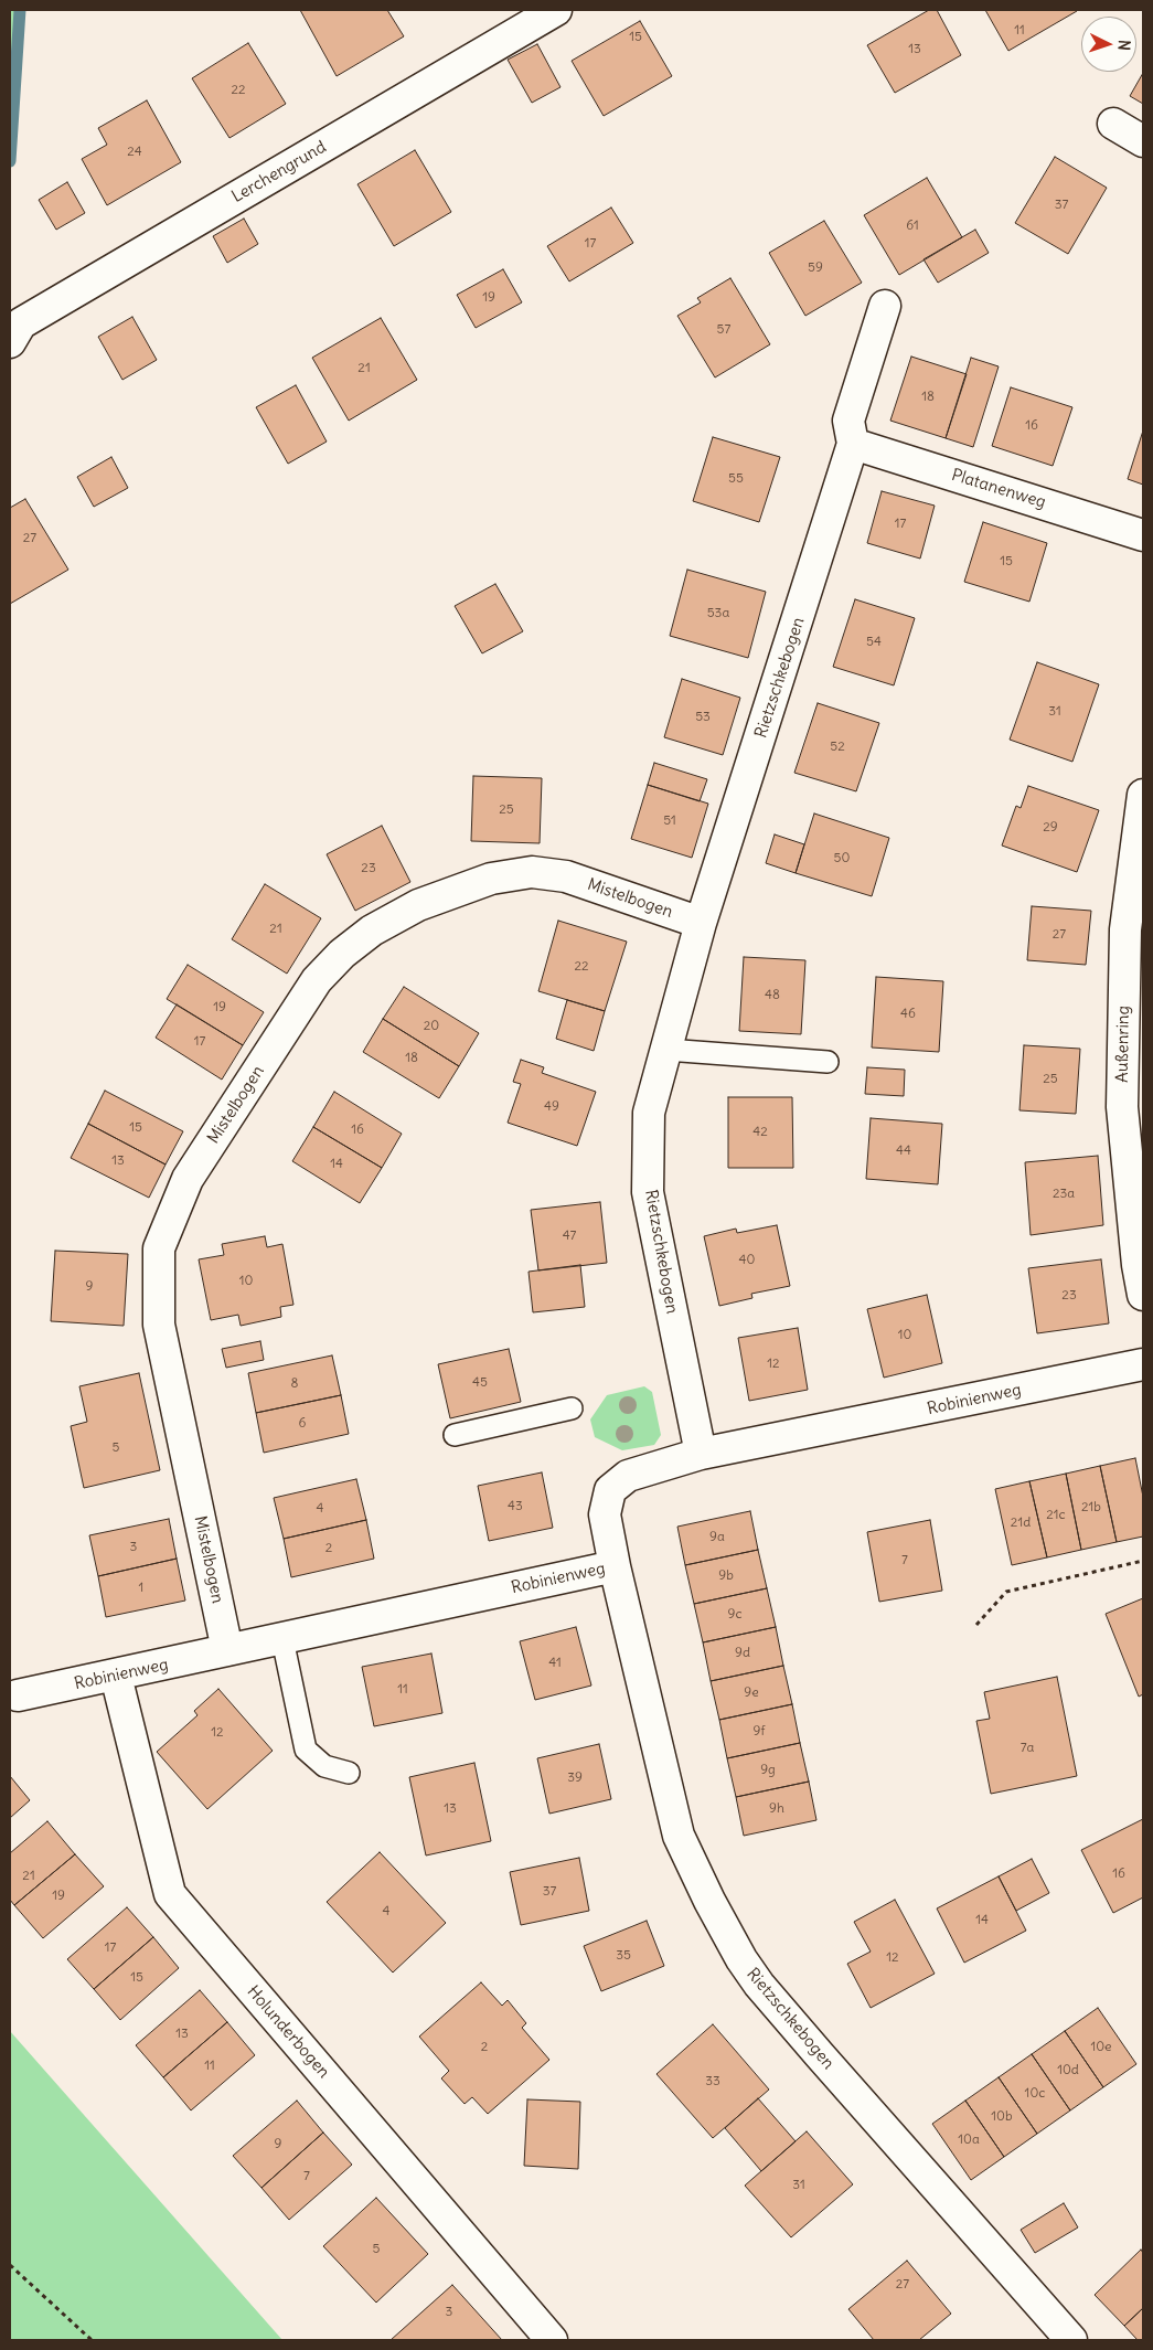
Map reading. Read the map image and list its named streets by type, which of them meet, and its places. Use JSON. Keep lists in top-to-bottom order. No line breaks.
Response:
{"streets":{"street":["Lerchengrund","Platanenweg","Rietzschkebogen","Mistelbogen","Außenring","Robinienweg","Holunderbogen"]},"crossings":[["Platanenweg","Rietzschkebogen"],["Rietzschkebogen","Mistelbogen"],["Rietzschkebogen","Robinienweg"],["Mistelbogen","Robinienweg"],["Robinienweg","Holunderbogen"]],"house_numbers":["11","15","13","22","24","37","61","17","59","19","57","21","18","16","55","17","27","15","53a","54","31","53","52","25","51","29","50","23","21","27","22","48","19","46","20","17","18","25","49","15","16","42","44","13","14","23a","47","40","10","9","23","10","12","45","8","6","5","43","21b","4","21c","21d","9a","3","2","7","9b","1","9c","9d","41","11","9e","9f","12","7a","9g","39","13","9h","16","21","37","19","4","14","17","35","12","15","13","2","10e","11","10d","33","10c","10b","10a","9","7","31","5","27","3"],"north":"right"}
